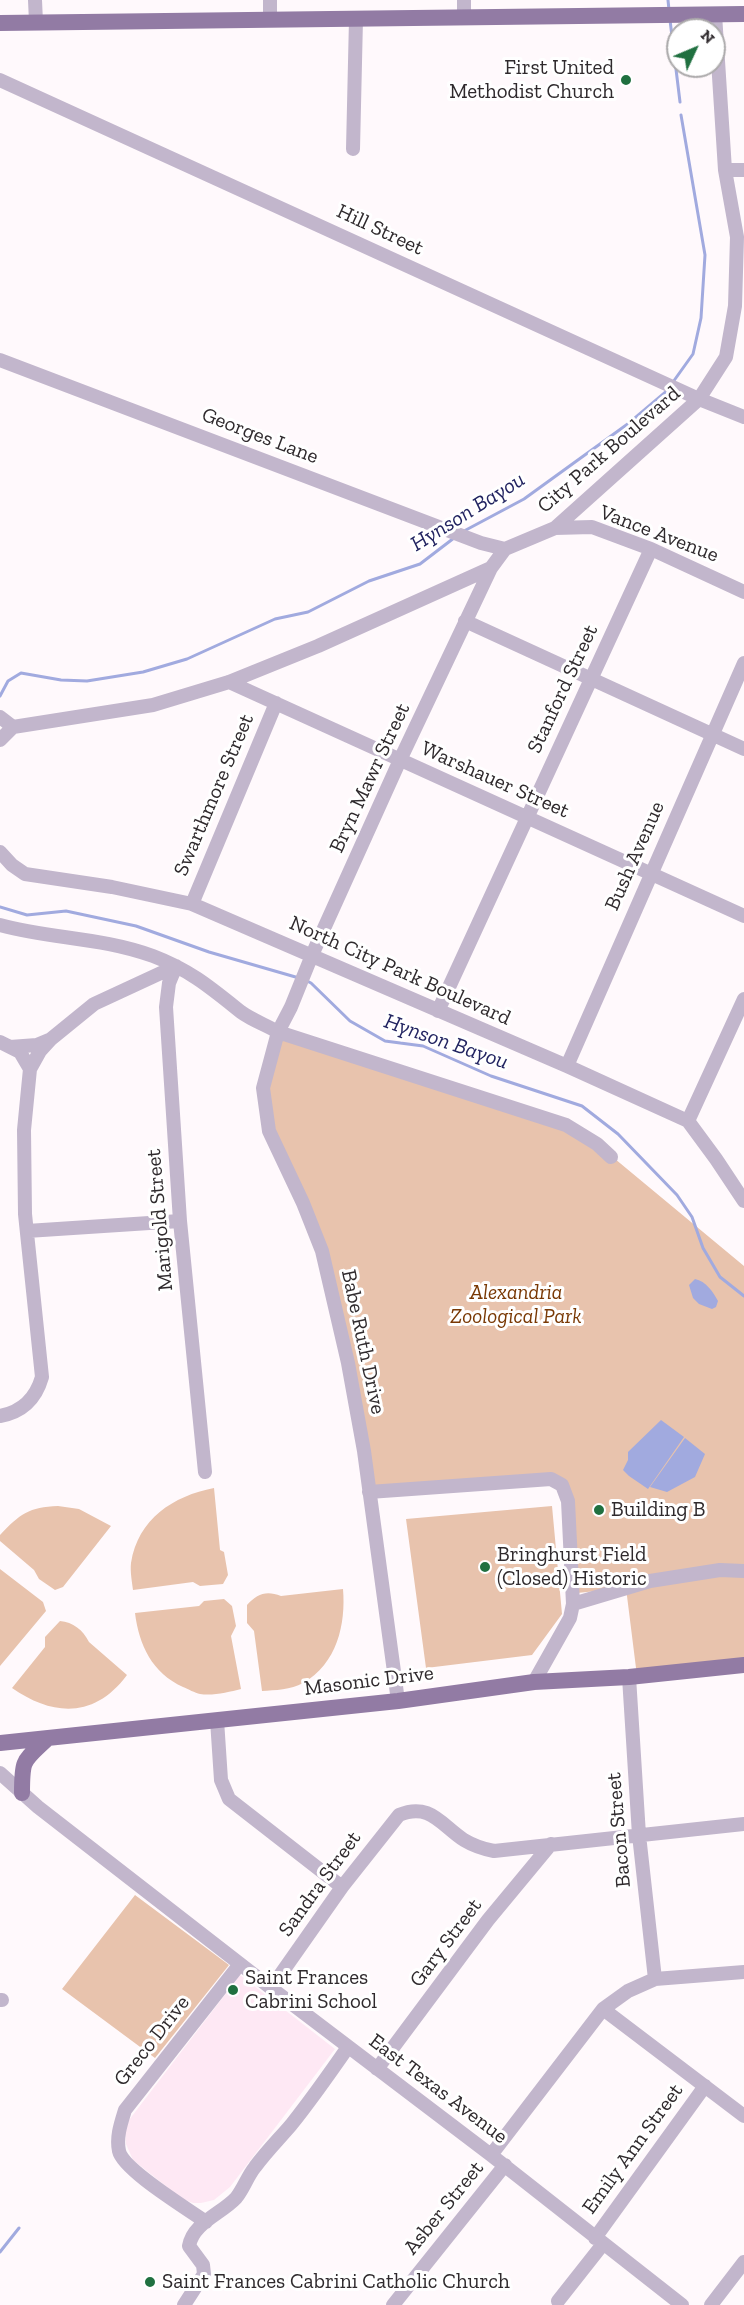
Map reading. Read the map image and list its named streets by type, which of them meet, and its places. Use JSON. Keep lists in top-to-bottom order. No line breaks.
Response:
{"streets":{"main road":["Masonic Drive"],"street":["Hill Street","Georges Lane","City Park Boulevard","Vance Avenue","Stanford Street","Bryn Mawr Street","Warshauer Street","Swarthmore Street","Bush Avenue","North City Park Boulevard","Marigold Street","Babe Ruth Drive","Bacon Street","Sandra Street","Gary Street","Greco Drive","East Texas Avenue","Emily Ann Street","Asber Street"]},"crossings":[["Hill Street","City Park Boulevard"],["Georges Lane","City Park Boulevard"],["City Park Boulevard","Vance Avenue"],["Vance Avenue","Stanford Street"],["Stanford Street","Warshauer Street"],["Stanford Street","North City Park Boulevard"],["Bryn Mawr Street","Warshauer Street"],["Bryn Mawr Street","North City Park Boulevard"],["Bryn Mawr Street","Babe Ruth Drive"],["Warshauer Street","Swarthmore Street"],["Warshauer Street","Bush Avenue"],["Swarthmore Street","North City Park Boulevard"],["Bush Avenue","North City Park Boulevard"],["Babe Ruth Drive","Masonic Drive"],["Masonic Drive","Bacon Street"],["Sandra Street","Gary Street"],["Sandra Street","East Texas Avenue"],["Gary Street","East Texas Avenue"],["Greco Drive","East Texas Avenue"],["East Texas Avenue","Emily Ann Street"],["East Texas Avenue","Asber Street"]],"water":["Hynson Bayou"],"parks":["Alexandria Zoological Park"],"places":["First United Methodist Church","Building B","Bringhurst Field (Closed) Historic","Saint Frances Cabrini School","Saint Frances Cabrini Catholic Church"],"north":"top right"}
